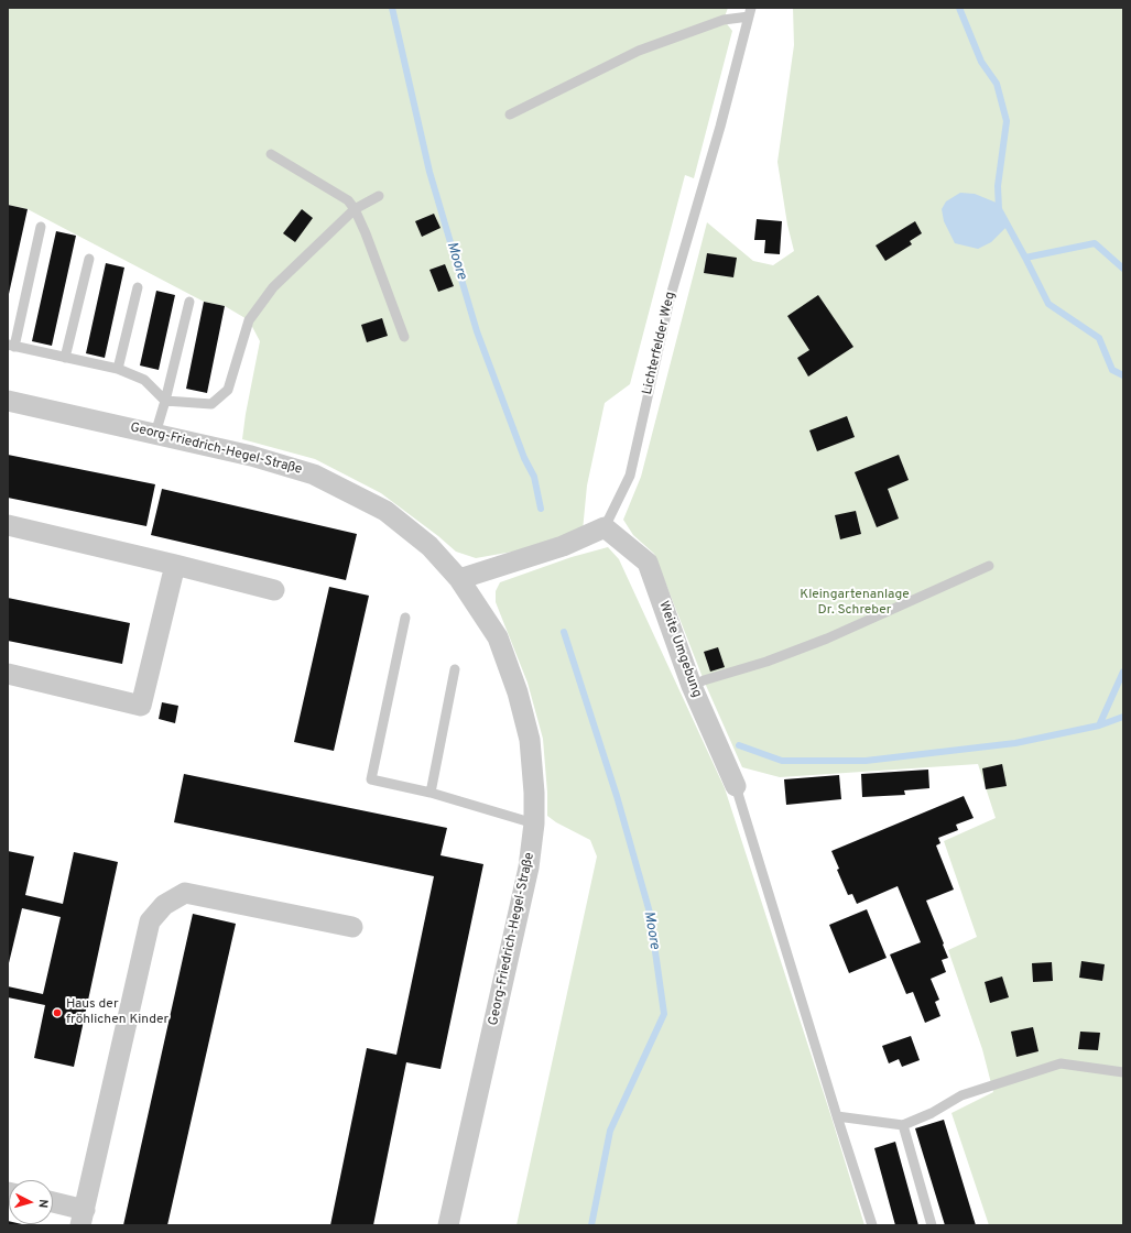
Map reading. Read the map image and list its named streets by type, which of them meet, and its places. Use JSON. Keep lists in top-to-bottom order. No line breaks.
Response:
{"streets":{"street":["Georg-Friedrich-Hegel-Straße","Weite Umgebung"],"lane":["Lichterfelder Weg"]},"crossings":[["Lichterfelder Weg","Weite Umgebung"]],"water":["Moore"],"parks":["Kleingartenanlage Dr. Schreber"],"places":["Haus der fröhlichen Kinder"],"north":"right"}
